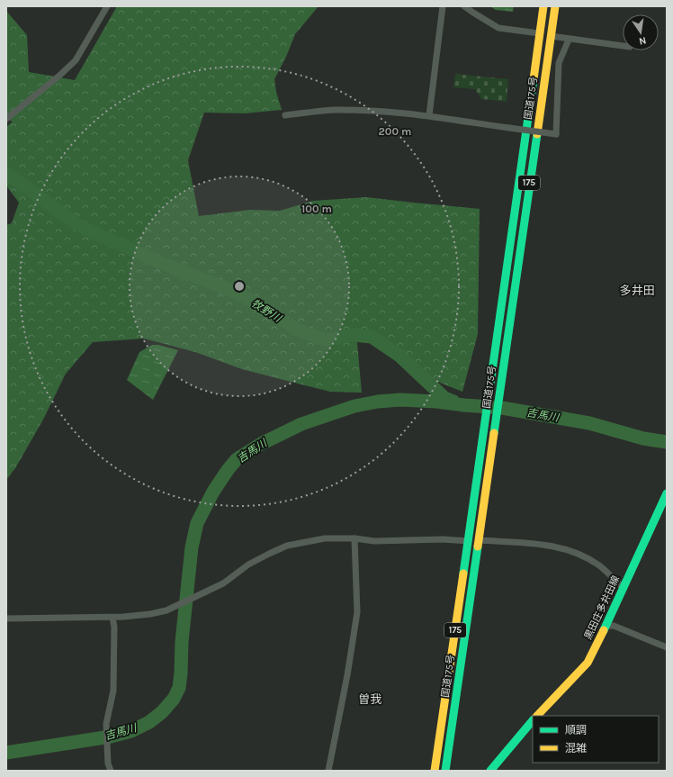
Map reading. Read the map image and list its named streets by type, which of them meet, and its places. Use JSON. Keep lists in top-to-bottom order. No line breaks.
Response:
{"streets":{"main road":["国道175号","175","黒田庄多井田線"]},"districts":["多井田","曽我"],"water":["牧野川","吉馬川"],"legend":["順調","混雑"],"north":"bottom","rings":["200 m","100 m"]}
